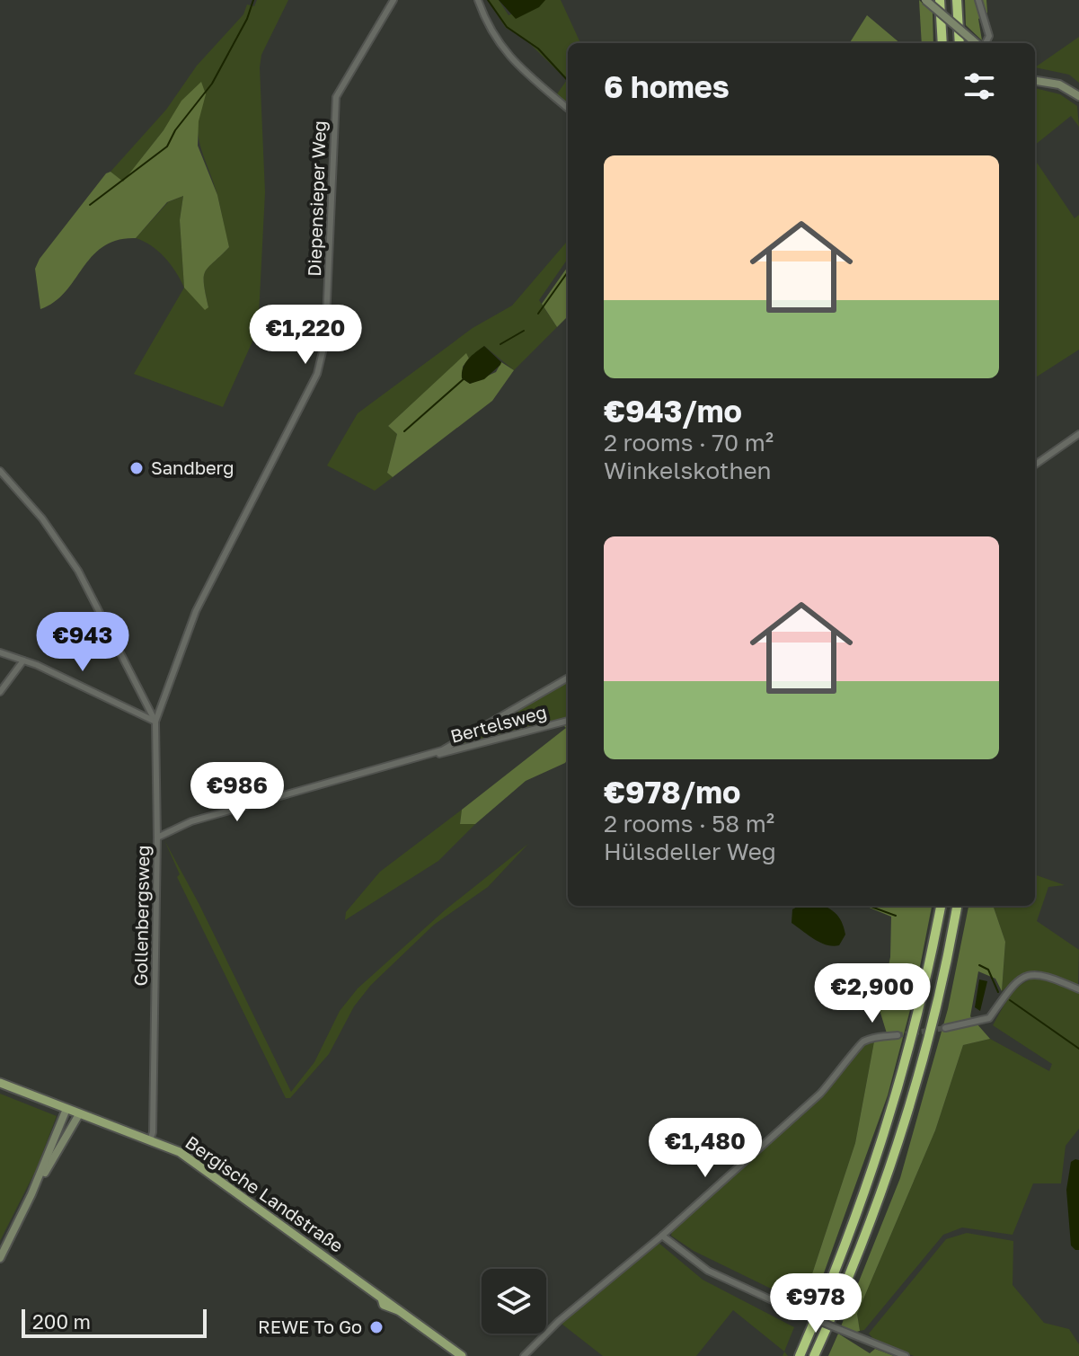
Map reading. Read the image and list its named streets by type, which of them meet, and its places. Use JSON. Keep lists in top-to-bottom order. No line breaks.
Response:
{"streets":{"main road":["Bergische Landstraße"],"street":["Diepensieper Weg","Bertelsweg","Gollenbergsweg"]},"crossings":[["Bertelsweg","Gollenbergsweg"],["Gollenbergsweg","Bergische Landstraße"]],"places":["Sandberg","REWE To Go"],"scale_bar":"200 m","page":{"heading":"6 homes","list":[{"name":"€943/mo","note":"2 rooms · 70 m² · Winkelskothen"},{"name":"€978/mo","note":"2 rooms · 58 m² · Hülsdeller Weg"}],"price":["€1,220","€943","€986","€2,900","€1,480","€978"],"scale":"200 m"}}
